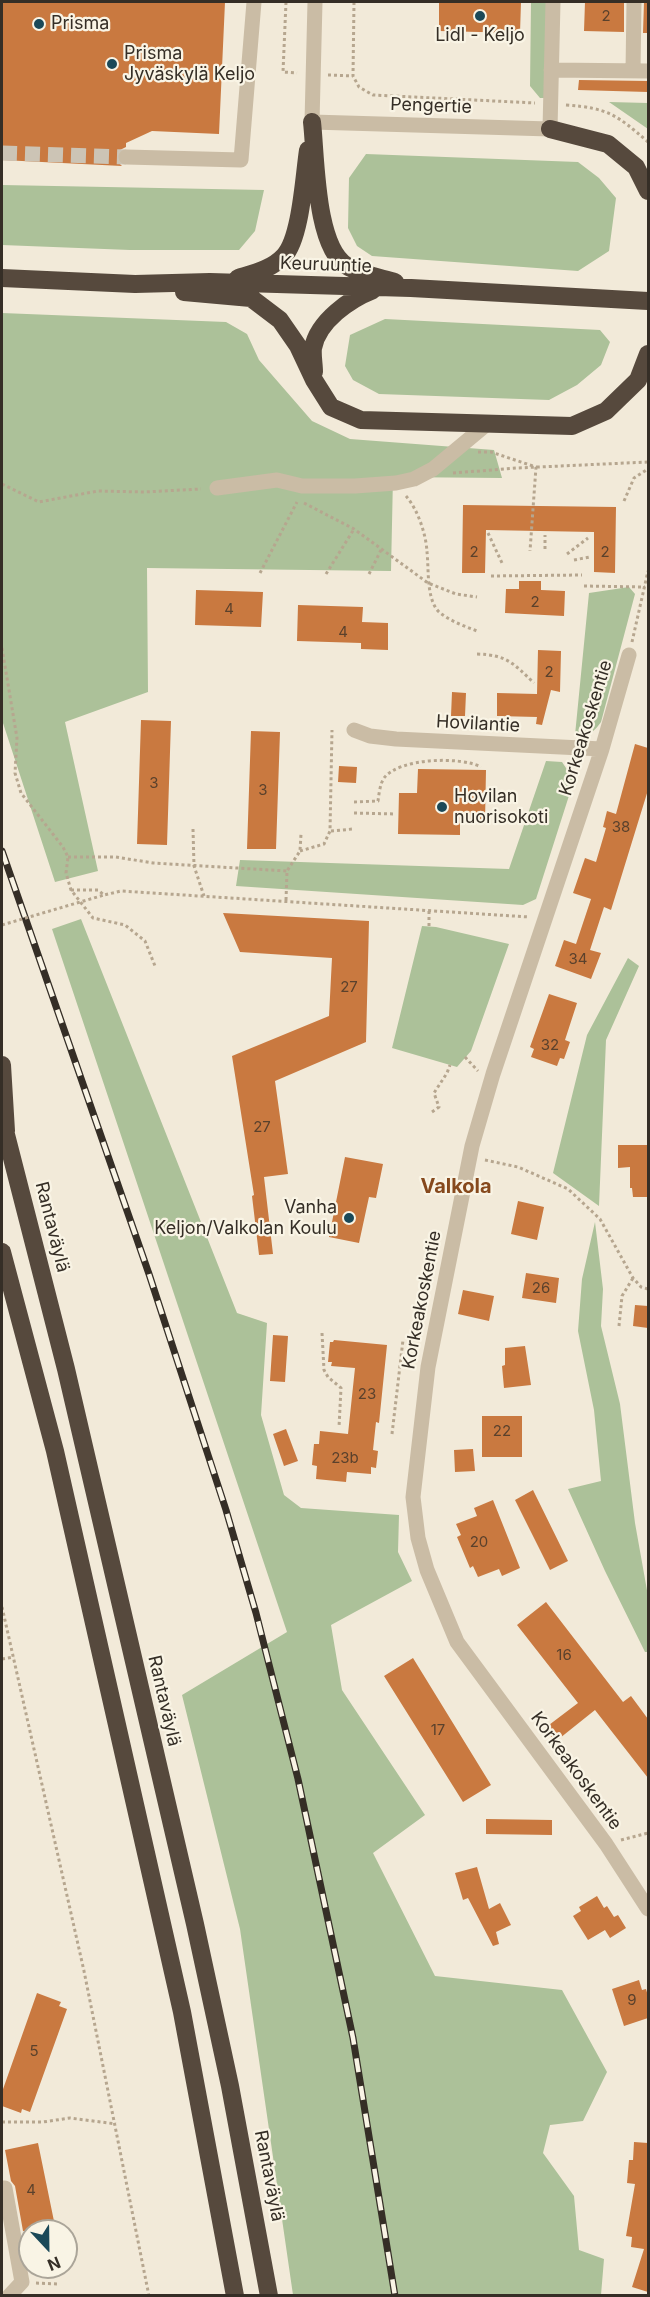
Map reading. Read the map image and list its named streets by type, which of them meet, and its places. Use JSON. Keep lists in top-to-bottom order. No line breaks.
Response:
{"streets":{"highway":["Keuruuntie","Rantaväylä"],"street":["Pengertie","Hovilantie","Korkeakoskentie"]},"crossings":[["Hovilantie","Korkeakoskentie"]],"districts":["Valkola"],"places":["Lidl - Keljo","Prisma","Prisma Jyväskylä Keljo","Hovilan nuorisokoti","Vanha Keljon/Valkolan Koulu"],"house_numbers":["2","2","2","2","4","4","2","3","3","38","34","27","32","27","26","23","22","23b","20","16","17","9","5","4"],"north":"bottom"}
